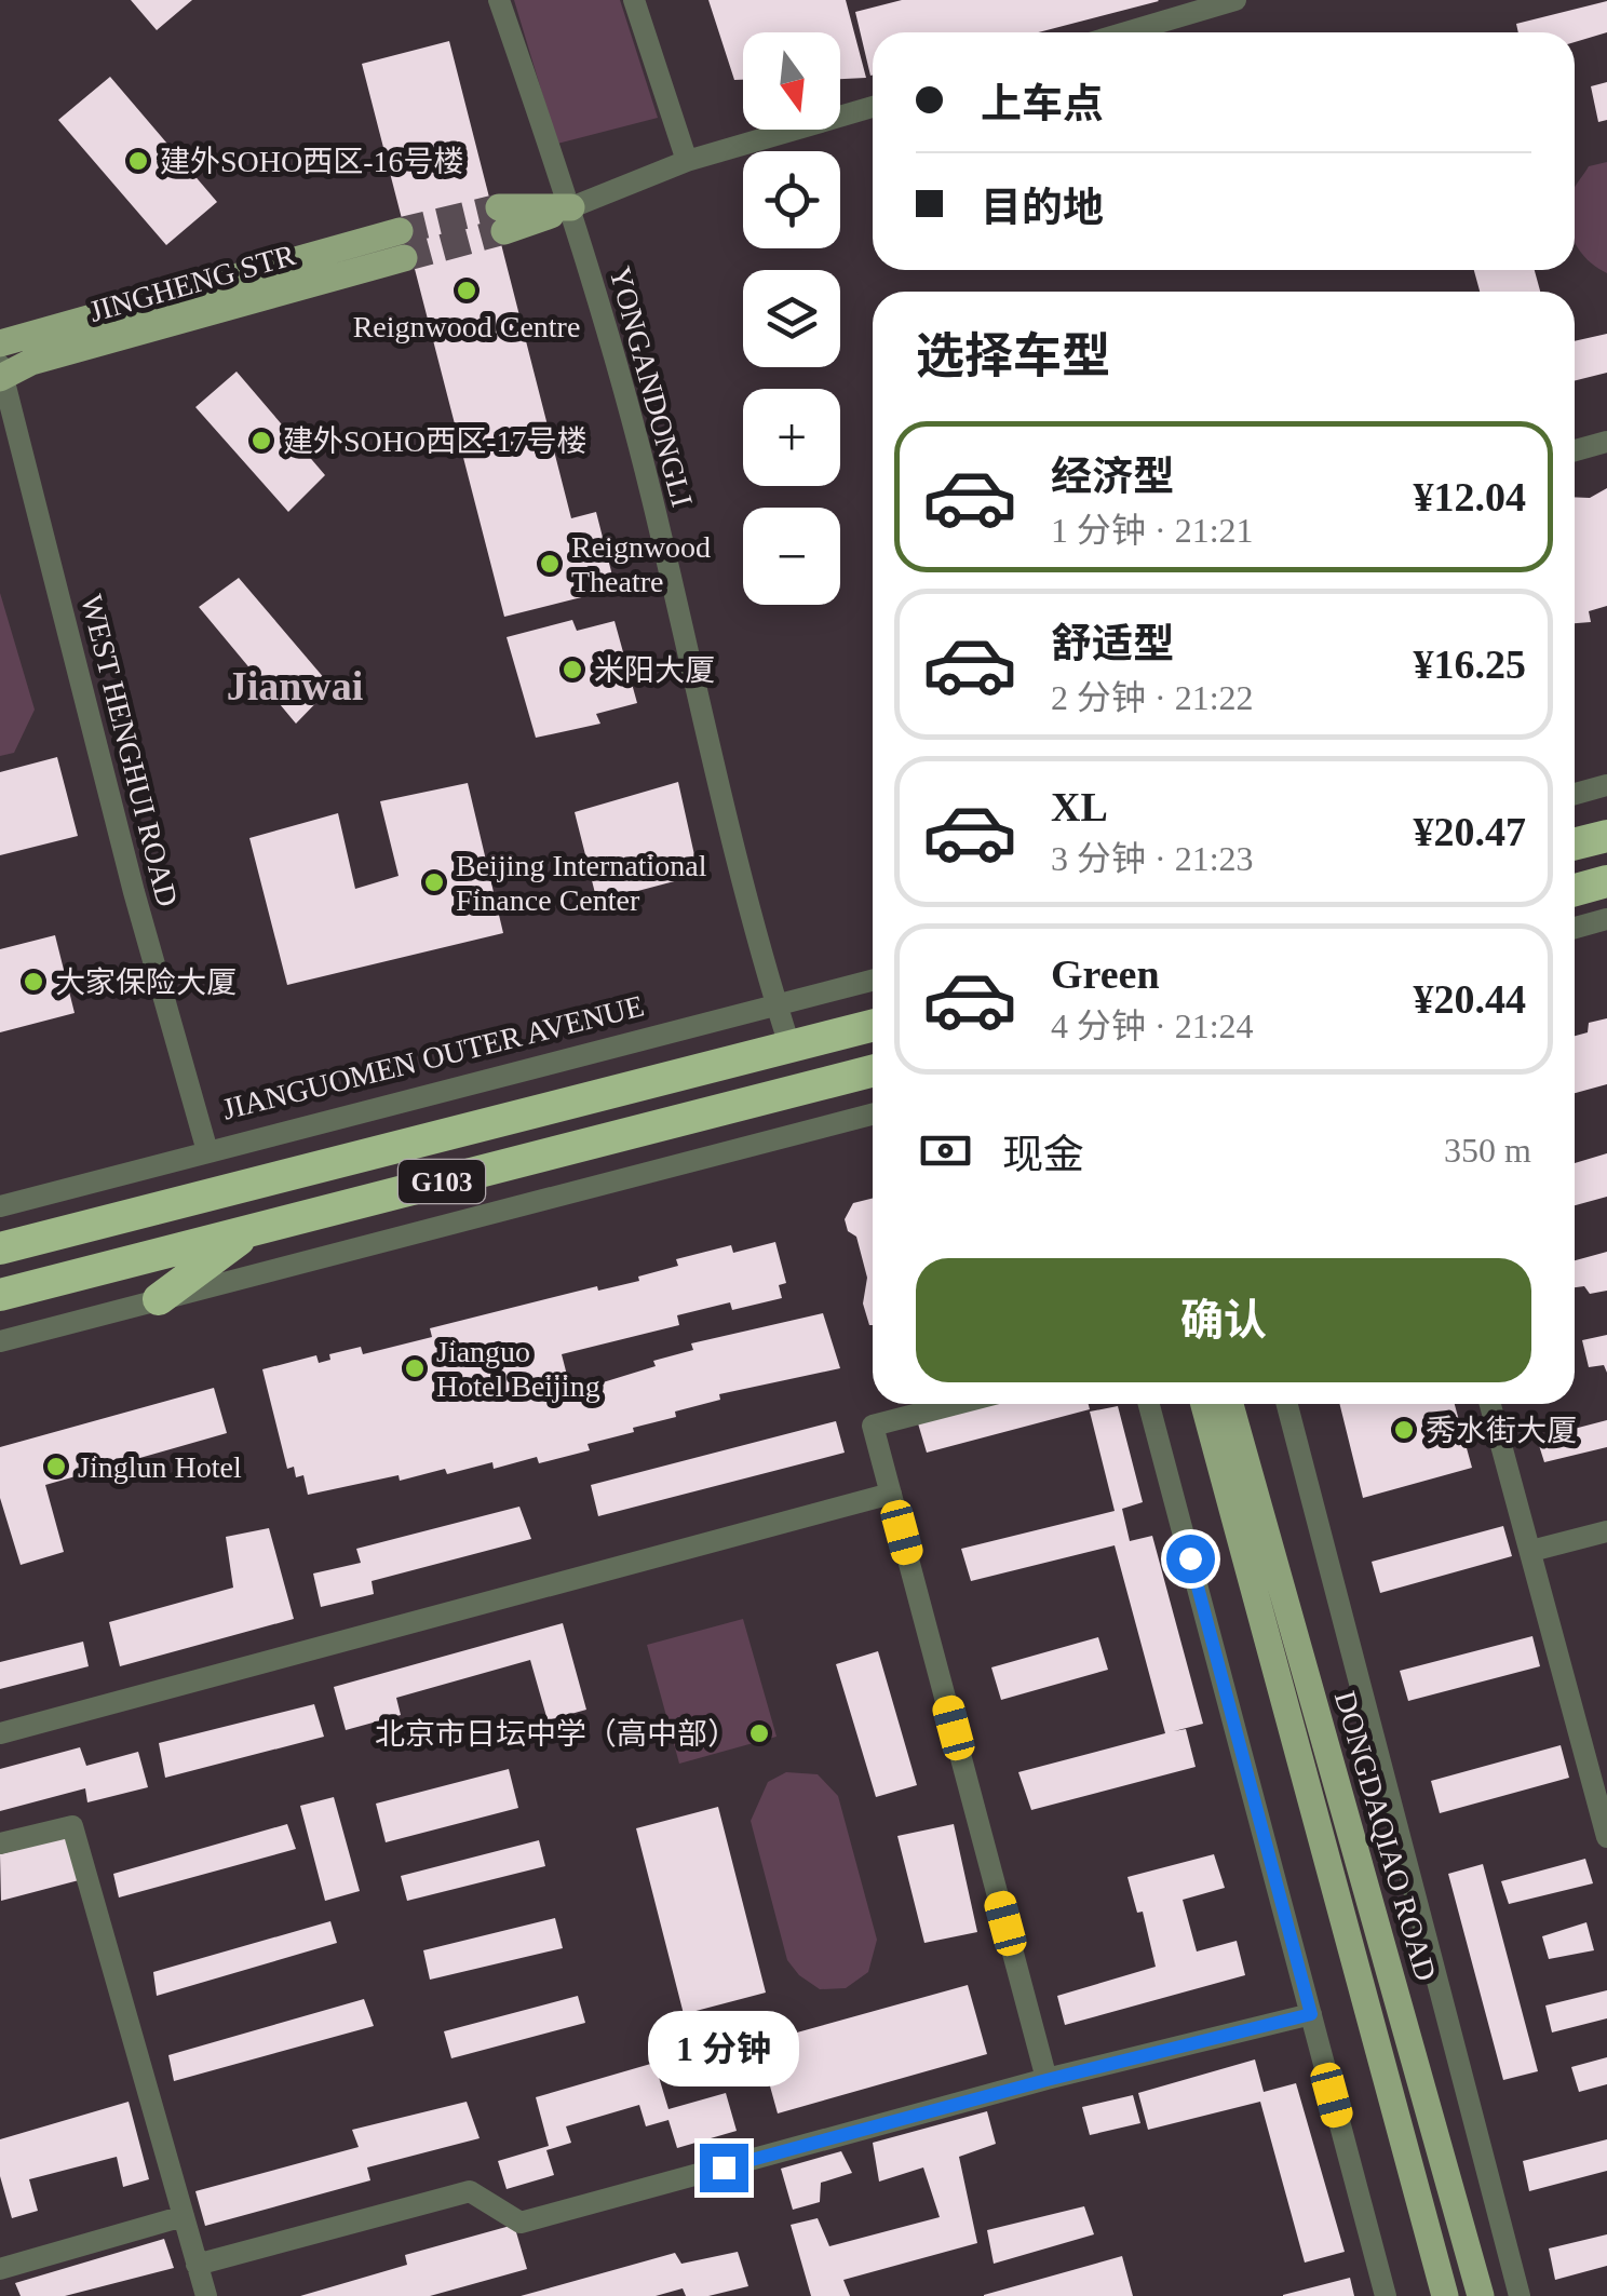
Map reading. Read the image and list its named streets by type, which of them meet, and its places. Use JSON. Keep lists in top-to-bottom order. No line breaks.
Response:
{"streets":{"highway":["G103"],"main road":["JINGHENG STR","DONGDAQIAO ROAD"],"street":["YONGANDONGLI","WEST HENGHUI ROAD","JIANGUOMEN OUTER AVENUE"]},"crossings":[["JINGHENG STR","WEST HENGHUI ROAD"],["YONGANDONGLI","JIANGUOMEN OUTER AVENUE"],["YONGANDONGLI","G103"],["WEST HENGHUI ROAD","JIANGUOMEN OUTER AVENUE"]],"districts":["Jianwai"],"places":["建外SOHO西区-16号楼","Reignwood Centre","建外SOHO西区-17号楼","Reignwood Theatre","米阳大厦","Beijing International Finance Center","大家保险大厦","Jianguo Hotel Beijing","秀水街大厦","Jinglun Hotel","北京市日坛中学（高中部）"],"north":"bottom","page":{"map_buttons":["+","−"],"banner":["上车点","目的地"],"heading":"选择车型","list":[{"name":"经济型","note":"1 分钟 · 21:21","value":"¥12.04"},{"name":"舒适型","note":"2 分钟 · 21:22","value":"¥16.25"},{"name":"XL","note":"3 分钟 · 21:23","value":"¥20.47"},{"name":"Green","note":"4 分钟 · 21:24","value":"¥20.44"}],"pay":["现金","350 m"],"buttons":"确认","bubble":"1 分钟"}}
